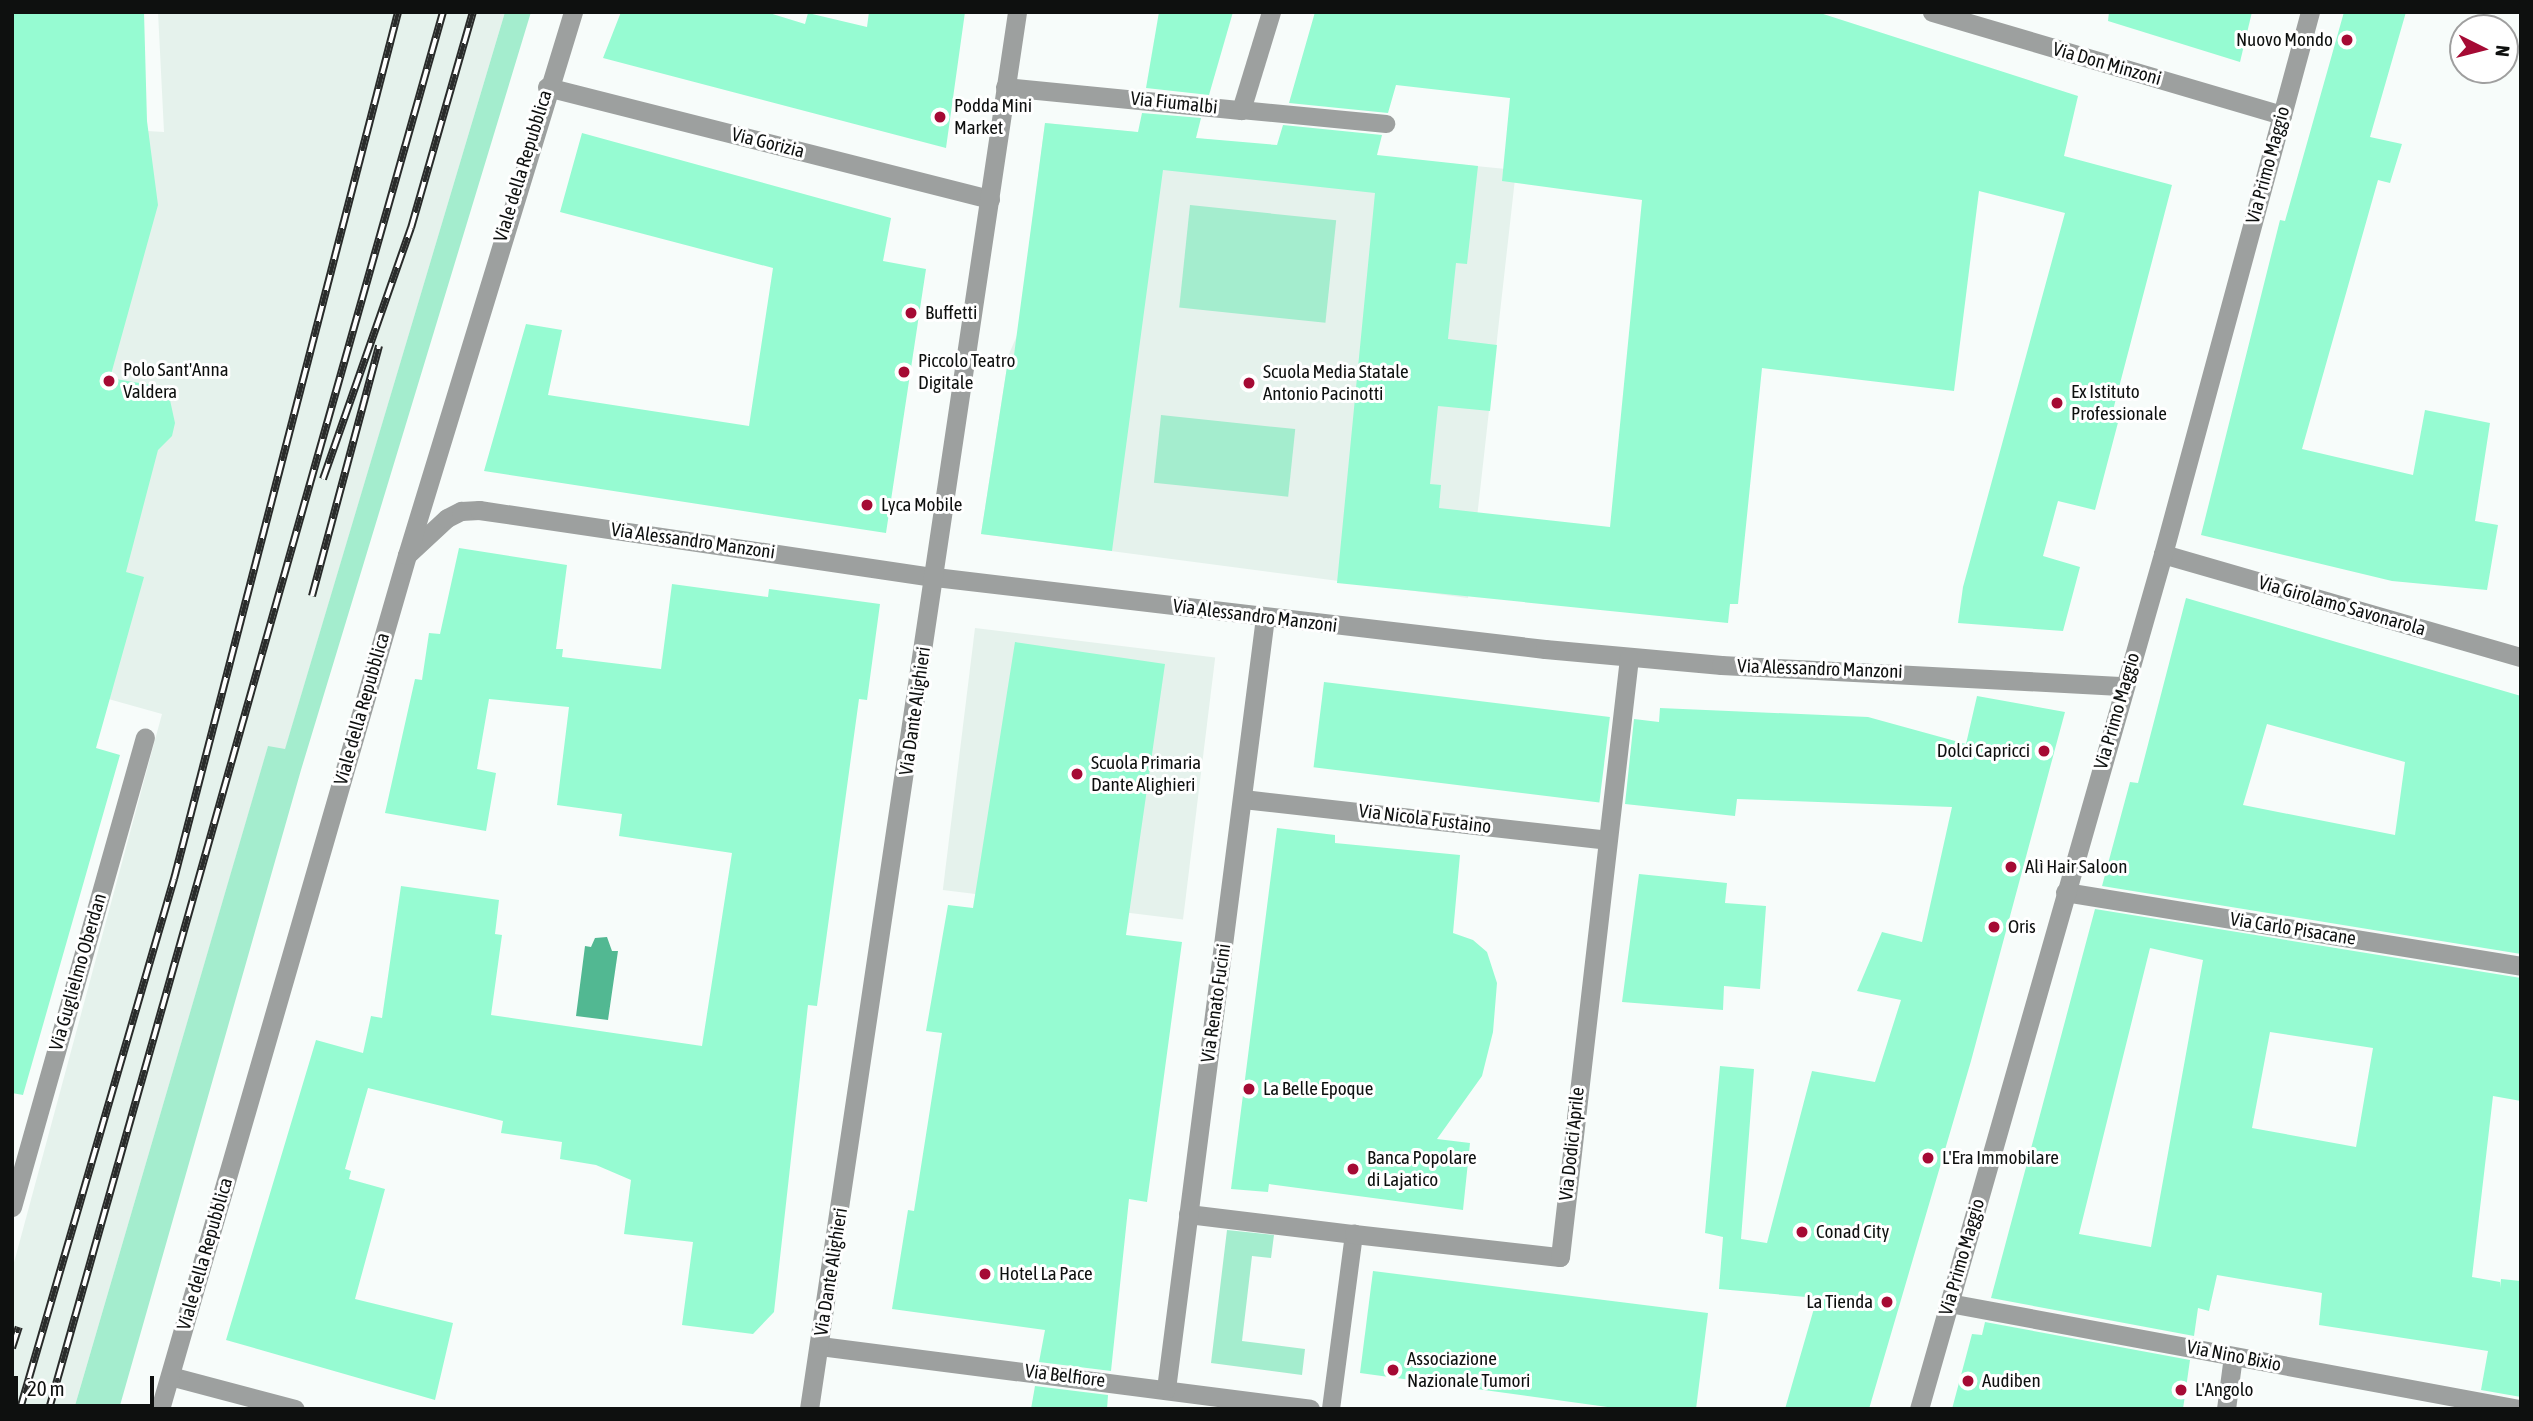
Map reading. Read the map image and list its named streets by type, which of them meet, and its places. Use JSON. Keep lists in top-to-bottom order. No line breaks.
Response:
{"streets":{"street":["Via Don Minzoni","Via Fiumalbi","Via Gorizia","Via Primo Maggio","Viale della Repubblica","Via Alessandro Manzoni","Via Girolamo Savonarola","Via Dante Alighieri","Via Nicola Fustaino","Via Carlo Pisacane","Via Guglielmo Oberdan","Via Renato Fucini","Via Dodici Aprile","Via Nino Bixio","Via Belfiore"]},"crossings":[["Via Don Minzoni","Via Primo Maggio"],["Via Fiumalbi","Via Dante Alighieri"],["Via Gorizia","Viale della Repubblica"],["Via Gorizia","Via Dante Alighieri"],["Via Primo Maggio","Via Alessandro Manzoni"],["Via Primo Maggio","Via Girolamo Savonarola"],["Via Primo Maggio","Via Carlo Pisacane"],["Via Primo Maggio","Via Nino Bixio"],["Viale della Repubblica","Via Alessandro Manzoni"],["Via Alessandro Manzoni","Via Dante Alighieri"],["Via Alessandro Manzoni","Via Renato Fucini"],["Via Alessandro Manzoni","Via Dodici Aprile"],["Via Dante Alighieri","Via Belfiore"],["Via Nicola Fustaino","Via Renato Fucini"],["Via Nicola Fustaino","Via Dodici Aprile"],["Via Renato Fucini","Via Dodici Aprile"],["Via Renato Fucini","Via Belfiore"]],"places":["Nuovo Mondo","Podda Mini Market","Buffetti","Piccolo Teatro Digitale","Polo Sant'Anna Valdera","Scuola Media Statale Antonio Pacinotti","Ex Istituto Professionale","Lyca Mobile","Dolci Capricci","Scuola Primaria Dante Alighieri","Alì Hair Saloon","Oris","La Belle Epoque","L'Era Immobilare","Banca Popolare di Lajatico","Conad City","Hotel La Pace","La Tienda","Associazione Nazionale Tumori","Audiben","L'Angolo"],"scale_bar":"20 m","north":"right"}
